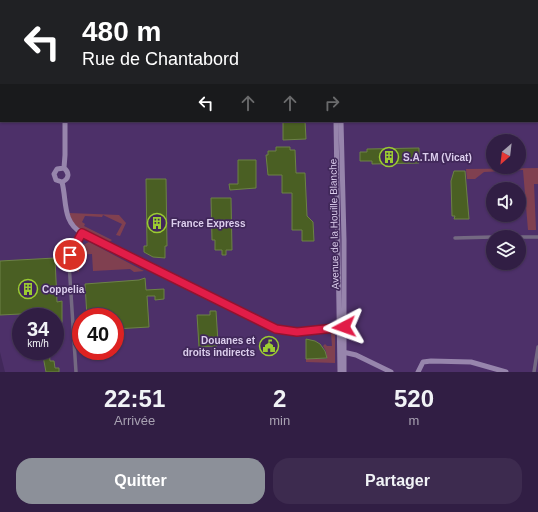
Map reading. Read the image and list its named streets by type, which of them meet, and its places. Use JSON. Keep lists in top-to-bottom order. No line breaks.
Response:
{"streets":{"street":["Avenue de la Houille Blanche"]},"places":{"building":["S.A.T.M (Vicat)","France Express","Coppelia"],"public building":["Douanes et droits indirects"]},"north":"bottom left","page":{"turn":["480 m","Rue de Chantabord"],"speed":"34 km/h","limit":"40","eta":["22:51","Arrivée","2","min","520","m"],"buttons":["Quitter","Partager"]}}
